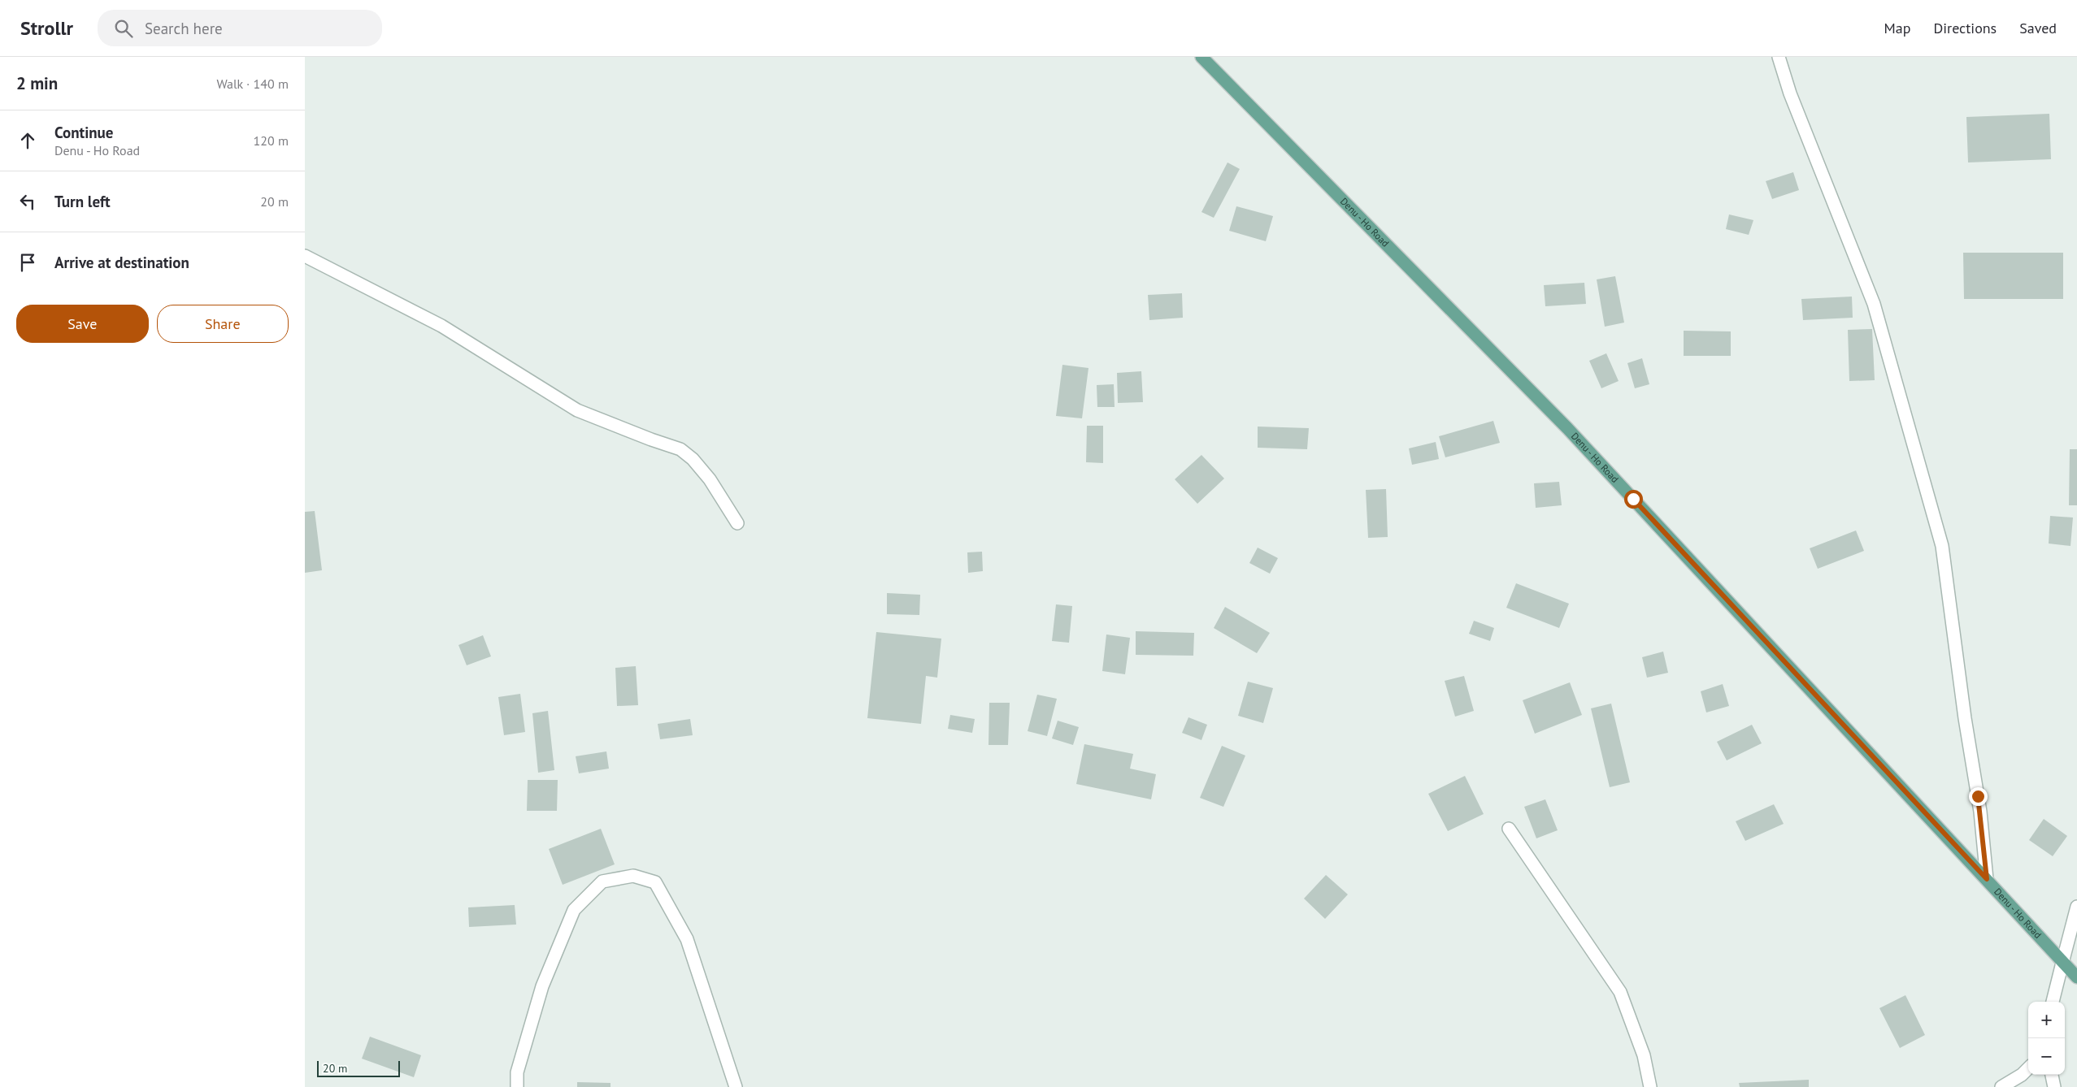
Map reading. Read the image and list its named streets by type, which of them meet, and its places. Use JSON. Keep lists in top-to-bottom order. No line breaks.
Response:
{"streets":{"main road":["Denu - Ho Road"]},"scale_bar":"20 m","page":{"header":"Strollr","search":"Search here","nav":["Map","Directions","Saved"],"heading":["2 min","Walk · 140 m"],"list":[["Continue","Denu - Ho Road","120 m"],["Turn left","20 m"],"Arrive at destination"],"buttons":["Save","Share"],"map_buttons":["+","−"],"scale":"20 m"}}
